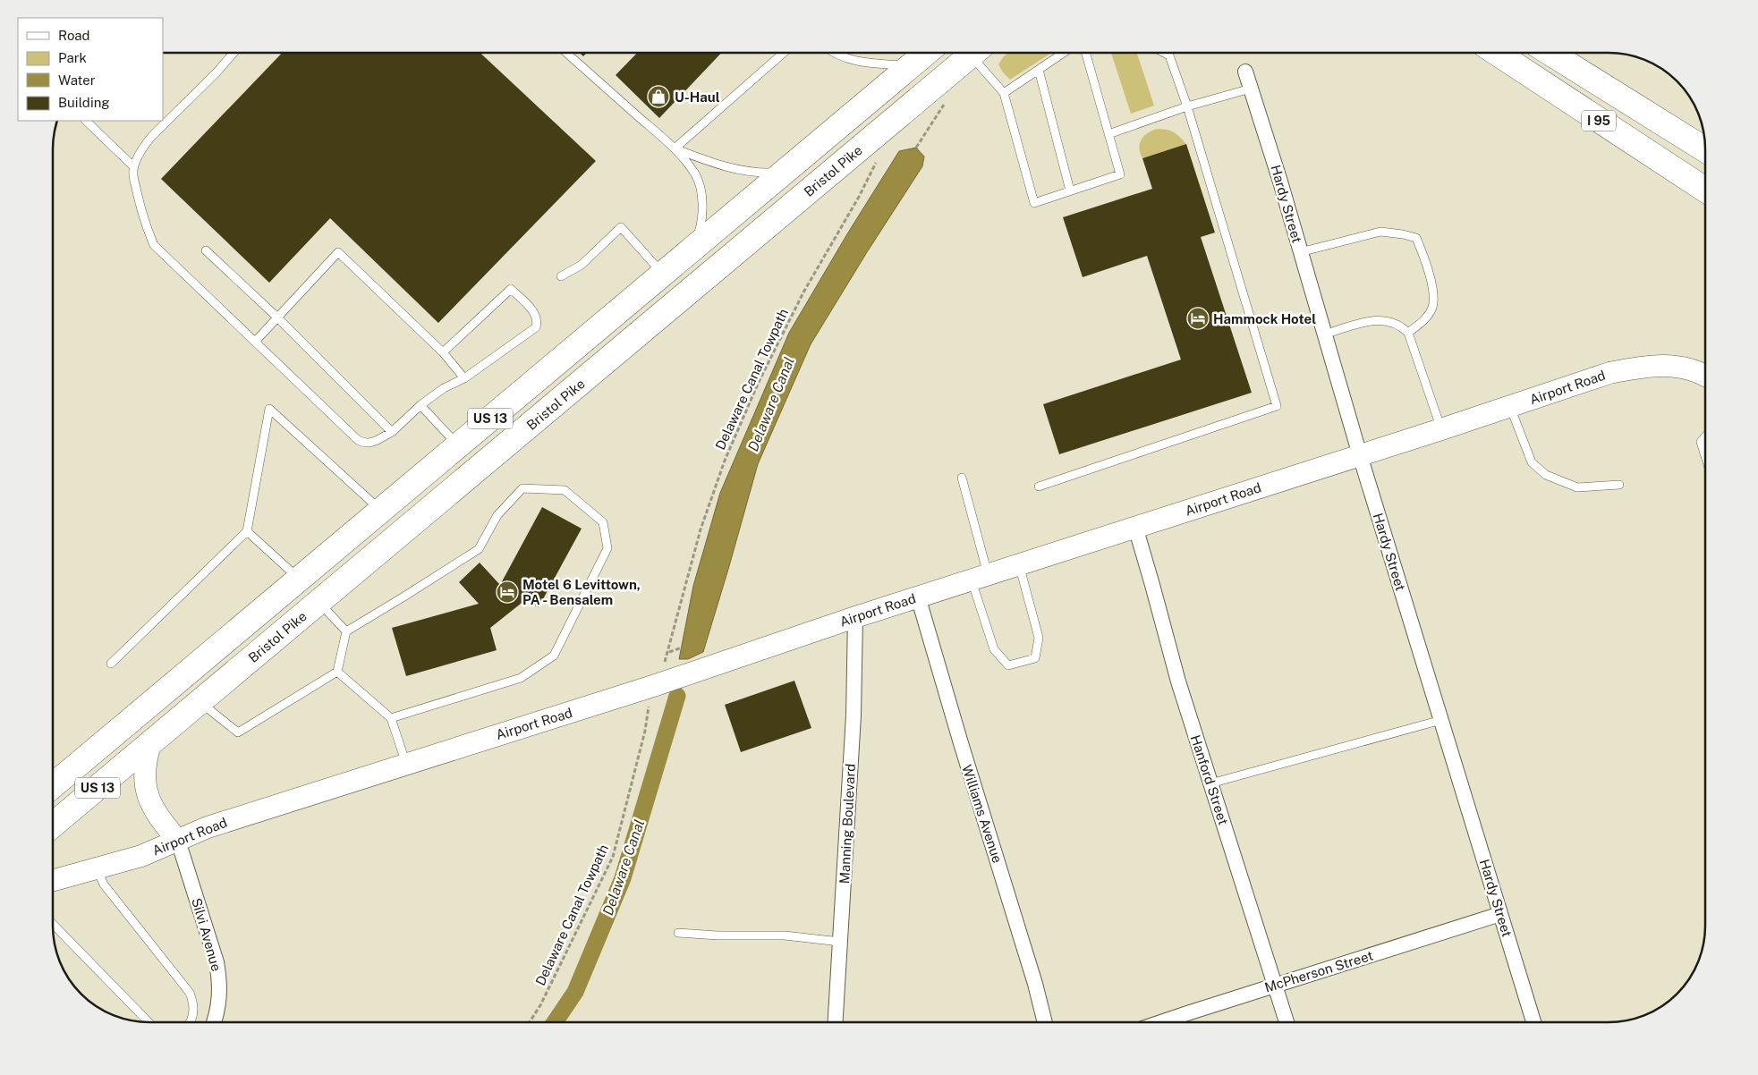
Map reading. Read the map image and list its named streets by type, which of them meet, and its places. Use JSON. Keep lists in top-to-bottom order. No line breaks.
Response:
{"streets":{"highway":["I 95","Bristol Pike","US 13"],"street":["Hardy Street","Airport Road","Hanford Street","Williams Avenue","Manning Boulevard","Silvi Avenue","McPherson Street"],"path":["Delaware Canal Towpath"]},"crossings":[["Hardy Street","Airport Road"],["Hardy Street","McPherson Street"],["Airport Road","Hanford Street"],["Airport Road","Williams Avenue"],["Airport Road","Manning Boulevard"],["Airport Road","Silvi Avenue"],["Hanford Street","McPherson Street"]],"water":["Delaware Canal"],"places":{"shop":["U-Haul"],"hotel":["Hammock Hotel","Motel 6 Levittown, PA - Bensalem"]},"legend":["Road","Park","Water","Building"]}
